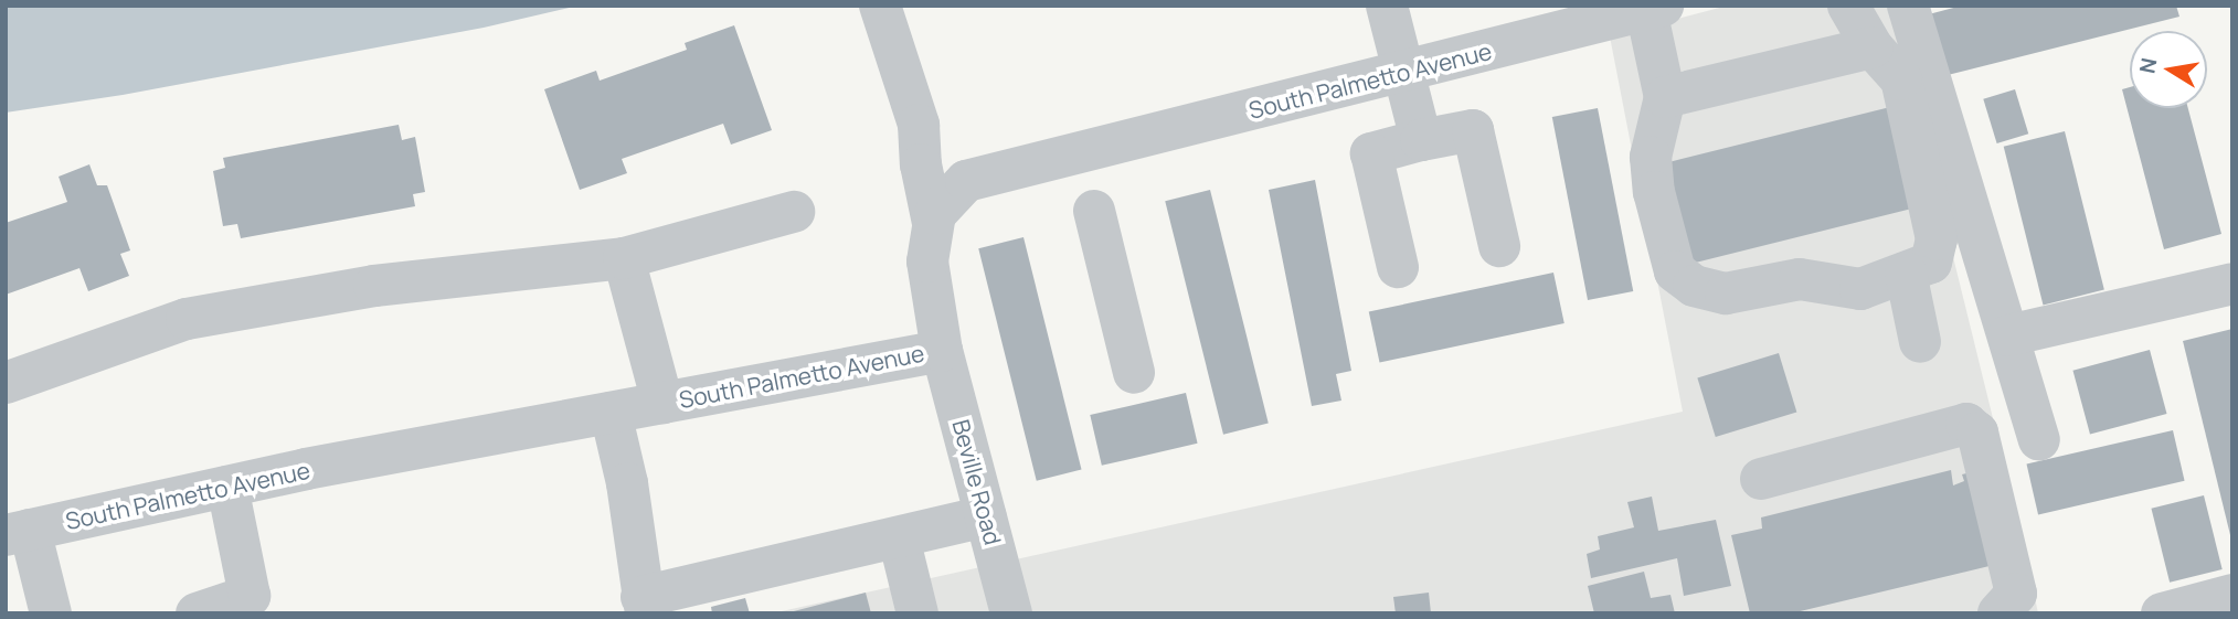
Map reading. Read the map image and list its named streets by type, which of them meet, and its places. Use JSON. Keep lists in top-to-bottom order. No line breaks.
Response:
{"streets":{"street":["South Palmetto Avenue","Beville Road"]},"crossings":[["South Palmetto Avenue","Beville Road"]],"north":"left"}
